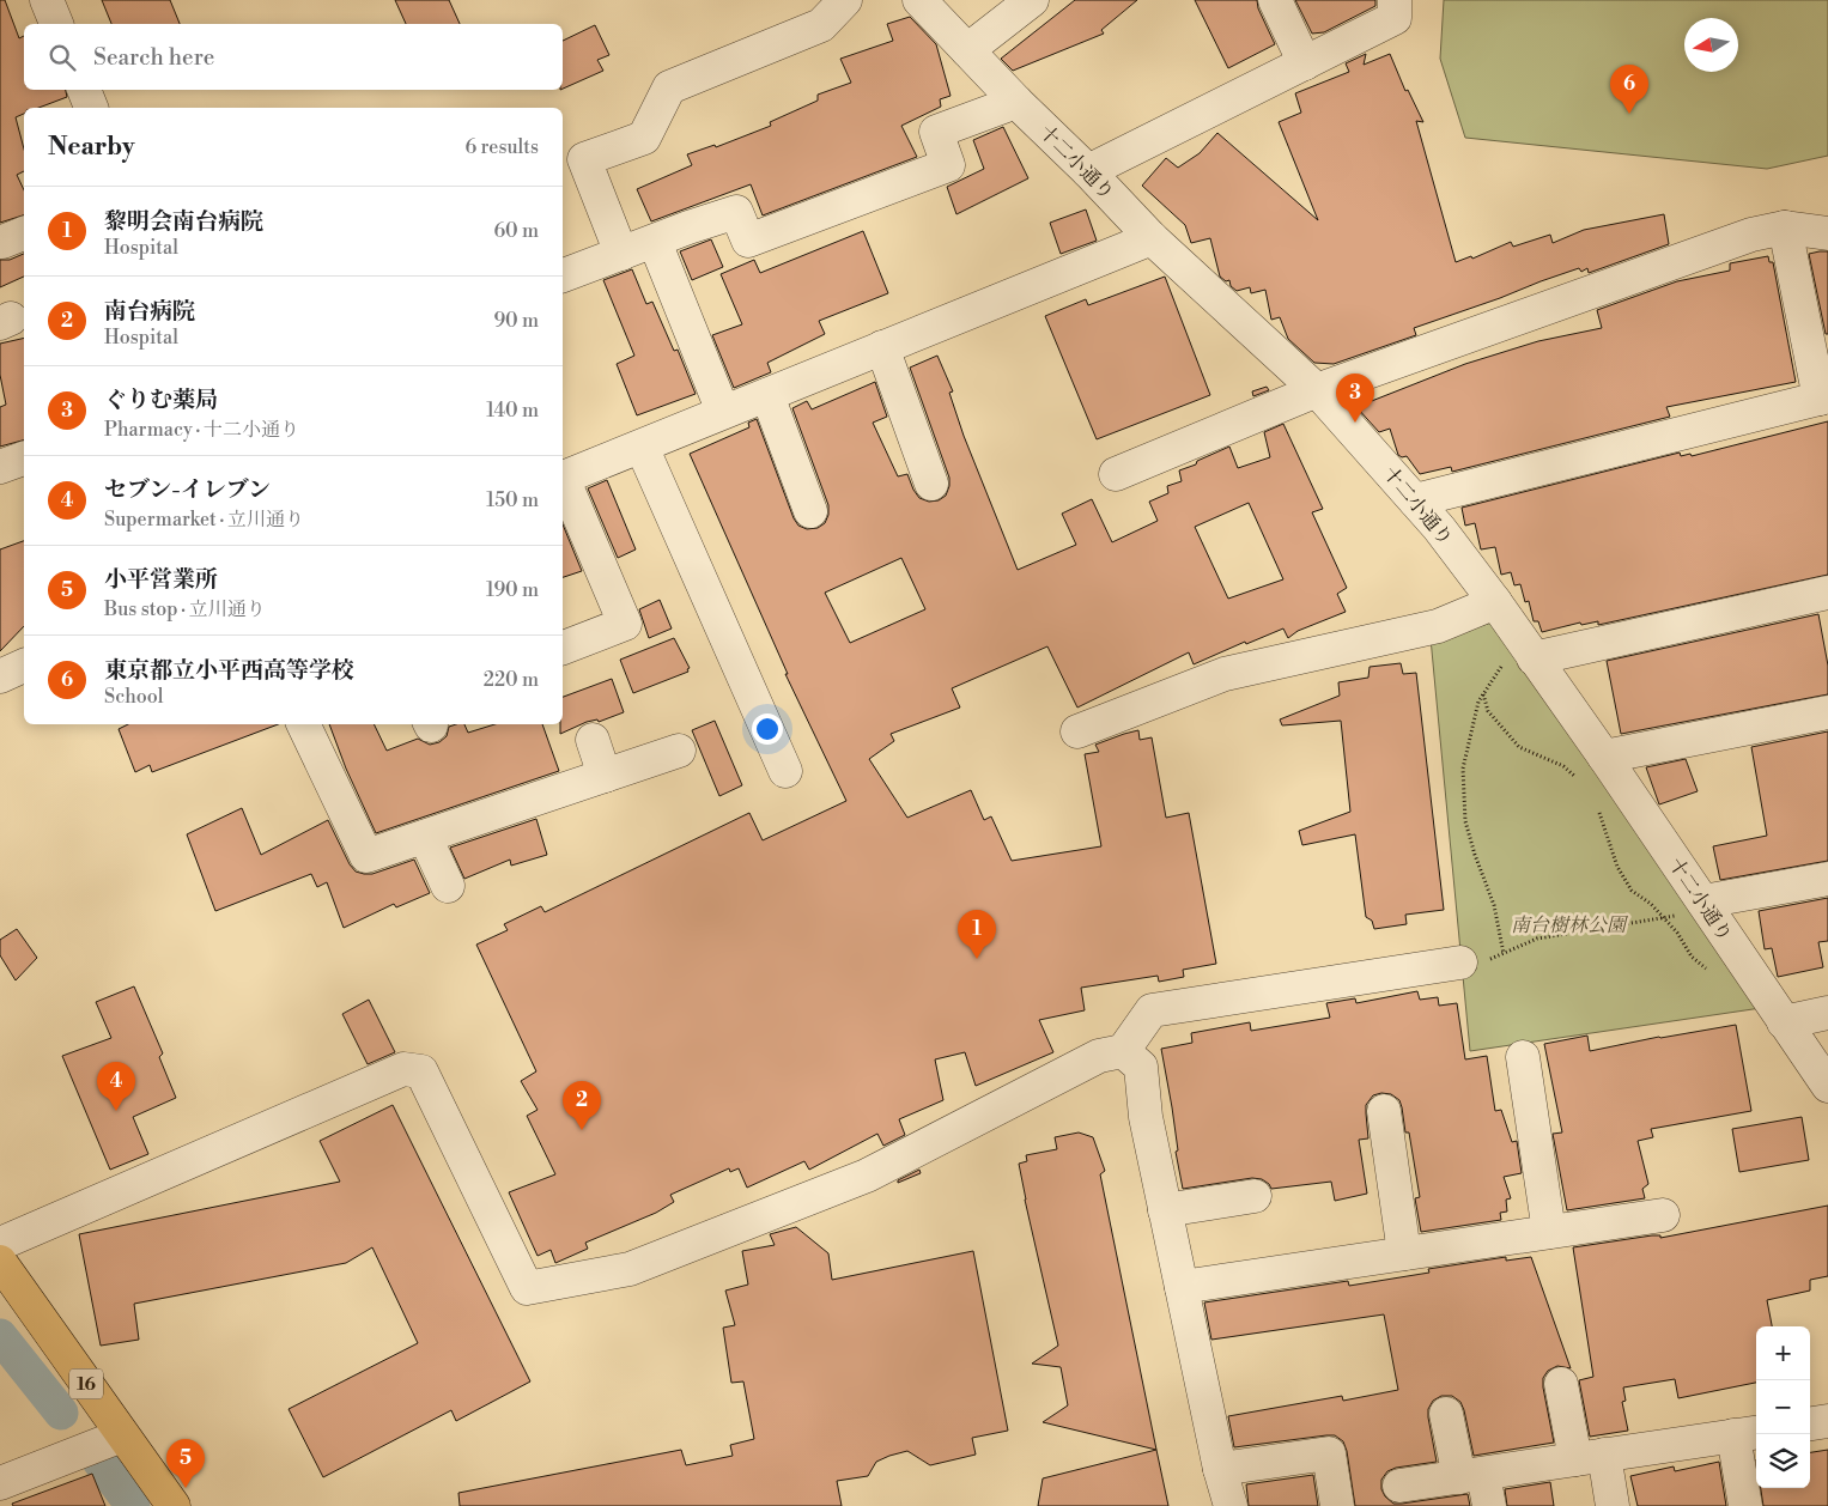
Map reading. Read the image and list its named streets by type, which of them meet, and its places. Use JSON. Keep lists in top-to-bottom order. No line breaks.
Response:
{"streets":{"main road":["16"],"street":["十二小通り"]},"parks":["南台樹林公園"],"north":"left","page":{"search":"Search here","pins":["6","3","1","4","2","5"],"heading":["Nearby","6 results"],"list":[{"mark":"1","name":"黎明会南台病院","note":"Hospital","value":"60 m"},{"mark":"2","name":"南台病院","note":"Hospital","value":"90 m"},{"mark":"3","name":"ぐりむ薬局","note":"Pharmacy · 十二小通り","value":"140 m"},{"mark":"4","name":"セブン-イレブン","note":"Supermarket · 立川通り","value":"150 m"},{"mark":"5","name":"小平営業所","note":"Bus stop · 立川通り","value":"190 m"},{"mark":"6","name":"東京都立小平西高等学校","note":"School","value":"220 m"}],"map_buttons":["+","−"]}}
